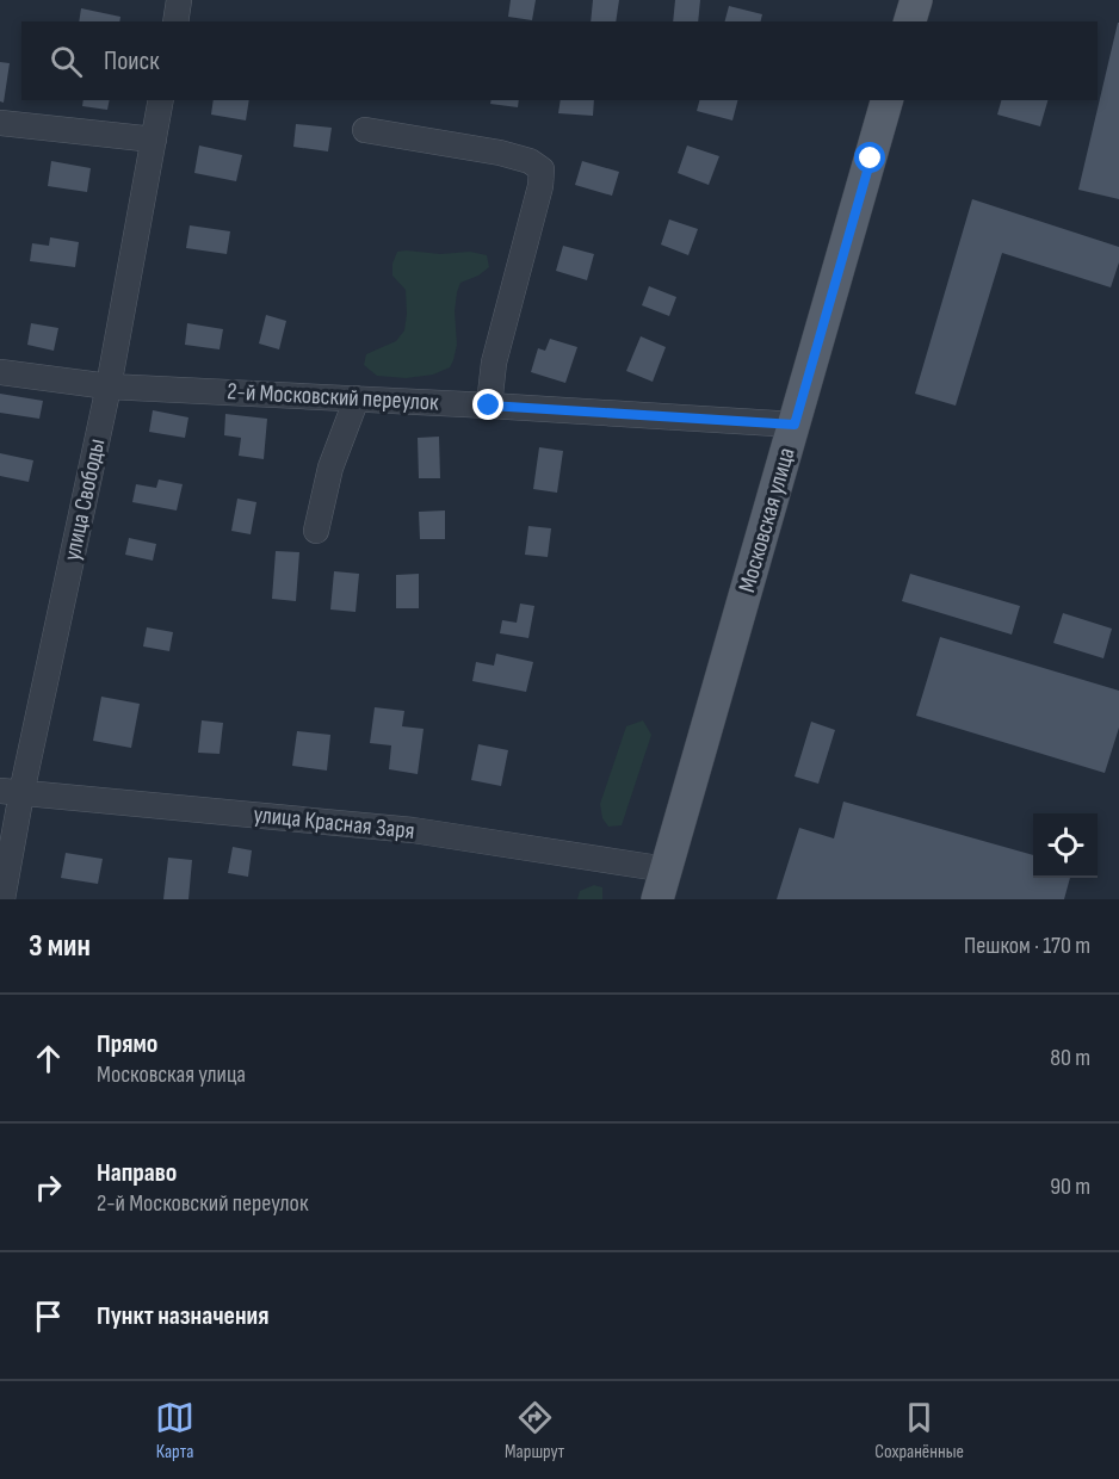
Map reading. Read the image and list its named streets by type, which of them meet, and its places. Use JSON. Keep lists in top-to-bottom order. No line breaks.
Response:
{"streets":{"main road":["Московская улица"],"street":["2-й Московский переулок","улица Свободы","улица Красная Заря"]},"crossings":[["2-й Московский переулок","улица Свободы"],["2-й Московский переулок","Московская улица"],["улица Свободы","улица Красная Заря"],["Московская улица","улица Красная Заря"]],"page":{"search":"Поиск","heading":["3 мин","Пешком · 170 m"],"list":[["Прямо","Московская улица","80 m"],["Направо","2-й Московский переулок","90 m"],"Пункт назначения"],"nav":["Карта","Маршрут","Сохранённые"]}}
